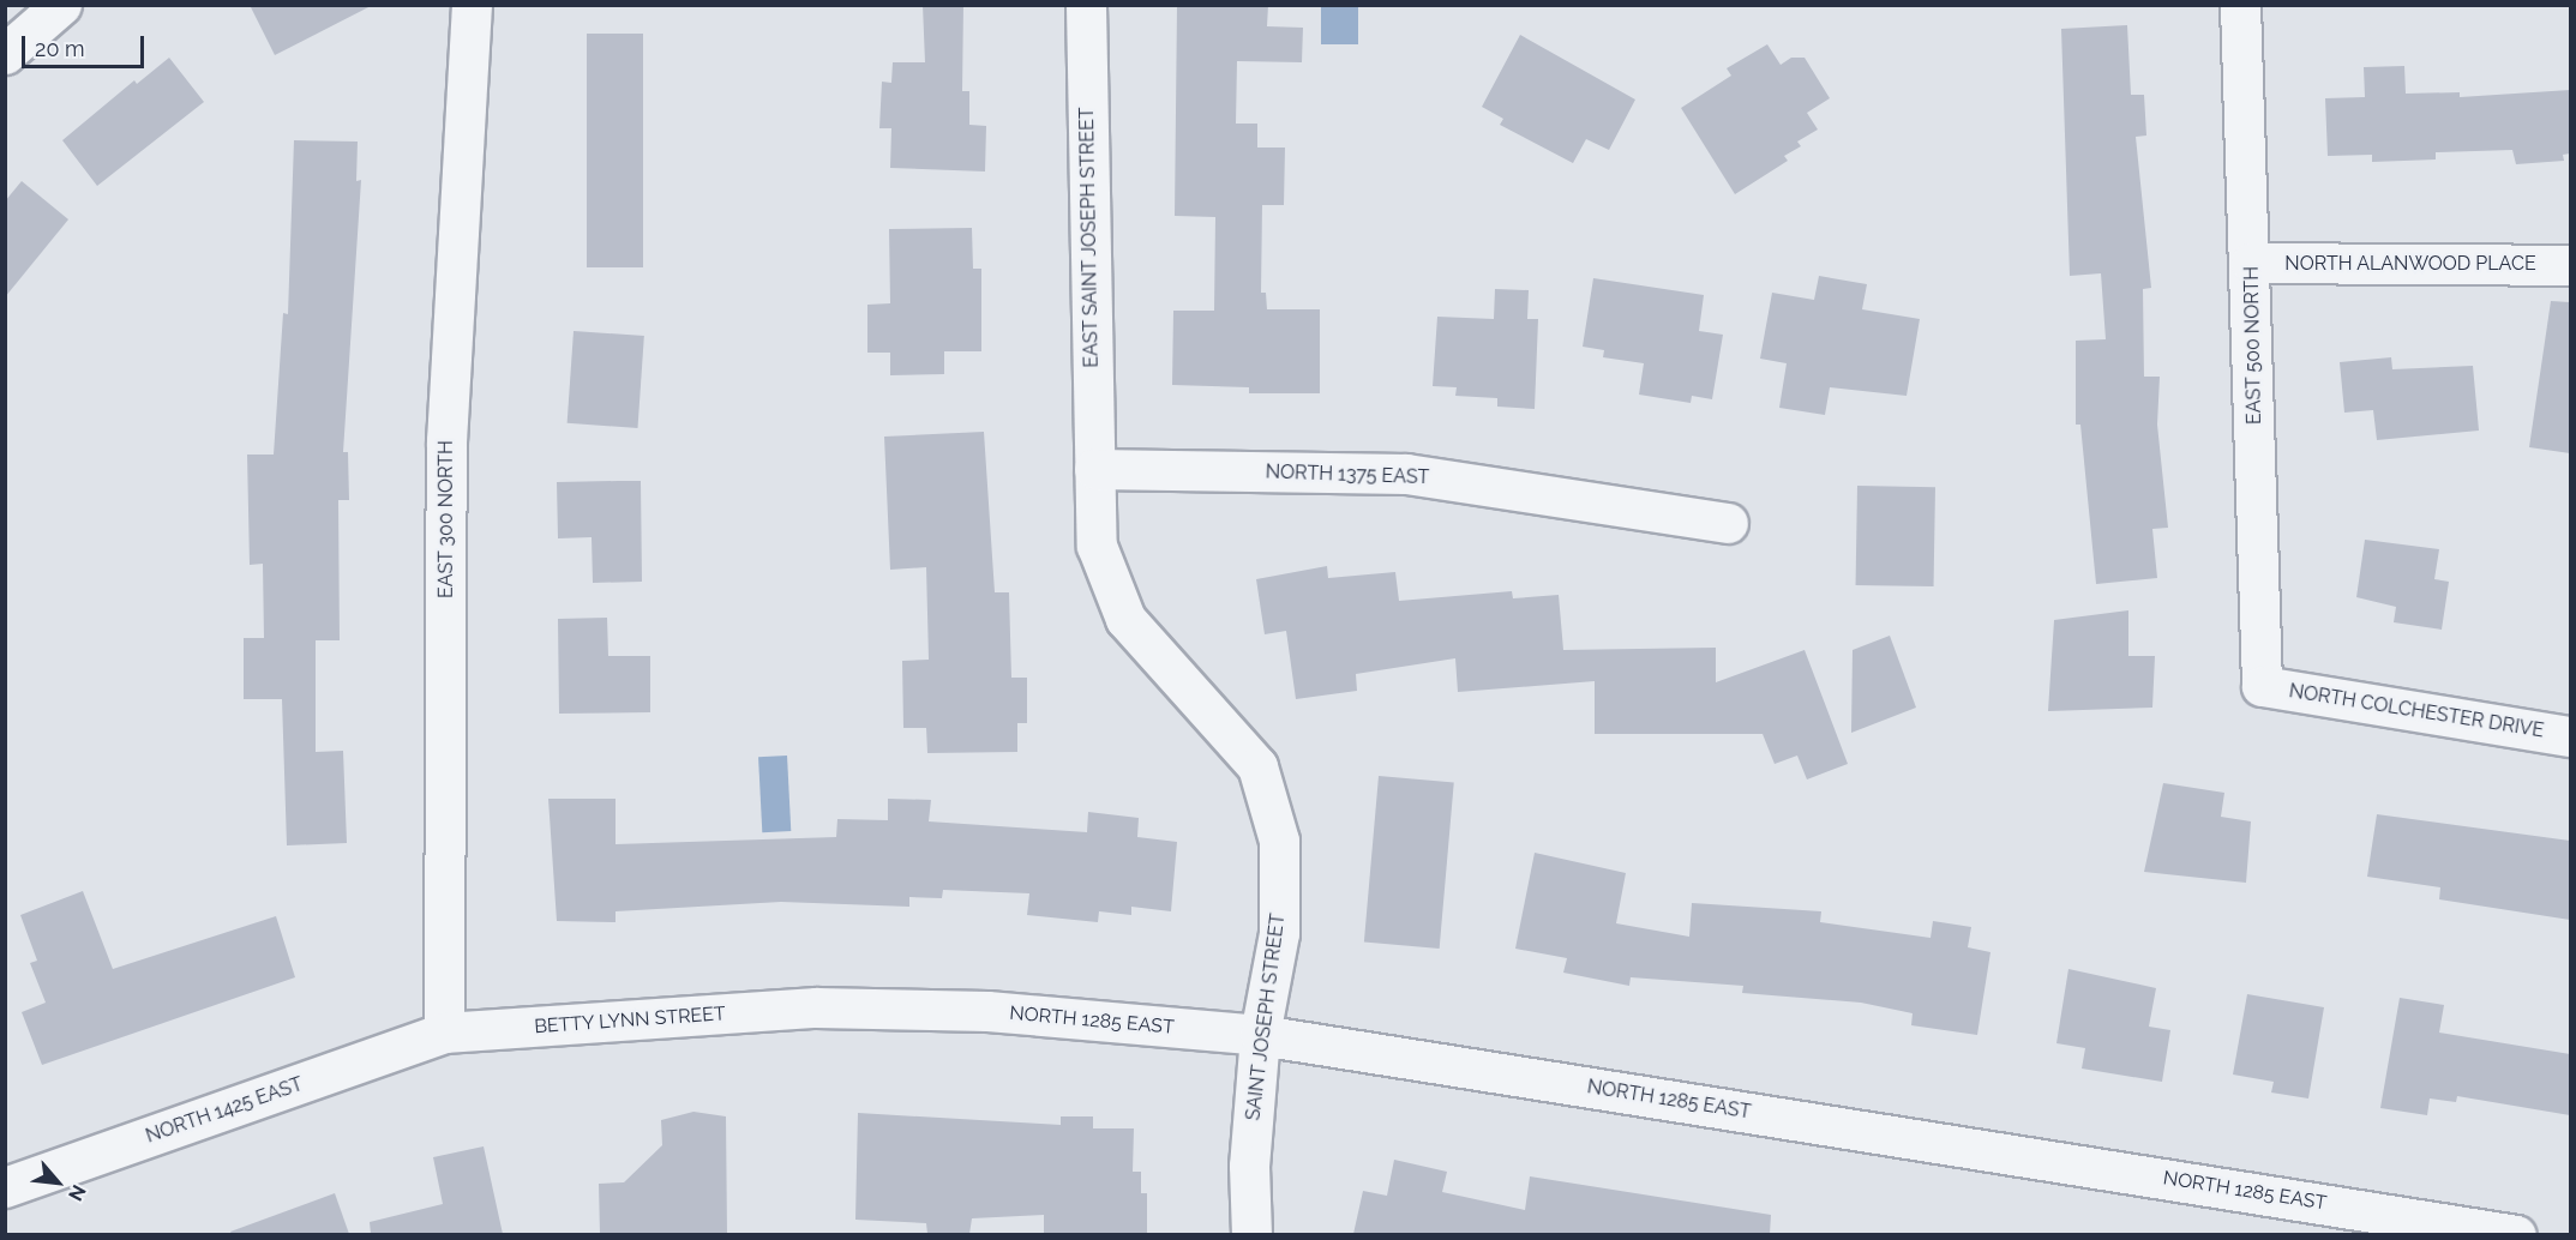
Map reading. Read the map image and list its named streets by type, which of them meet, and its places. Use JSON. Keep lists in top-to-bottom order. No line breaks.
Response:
{"streets":{"street":["EAST SAINT JOSEPH STREET","NORTH ALANWOOD PLACE","EAST 500 NORTH","NORTH 1375 EAST","EAST 300 NORTH","NORTH COLCHESTER DRIVE","SAINT JOSEPH STREET","BETTY LYNN STREET","NORTH 1285 EAST","NORTH 1425 EAST"]},"crossings":[["EAST SAINT JOSEPH STREET","NORTH 1375 EAST"],["EAST SAINT JOSEPH STREET","SAINT JOSEPH STREET"],["NORTH ALANWOOD PLACE","EAST 500 NORTH"],["EAST 500 NORTH","NORTH COLCHESTER DRIVE"],["NORTH 1375 EAST","SAINT JOSEPH STREET"],["EAST 300 NORTH","BETTY LYNN STREET"],["EAST 300 NORTH","NORTH 1425 EAST"],["SAINT JOSEPH STREET","NORTH 1285 EAST"],["BETTY LYNN STREET","NORTH 1285 EAST"],["BETTY LYNN STREET","NORTH 1425 EAST"]],"scale_bar":"20 m","north":"bottom right"}
